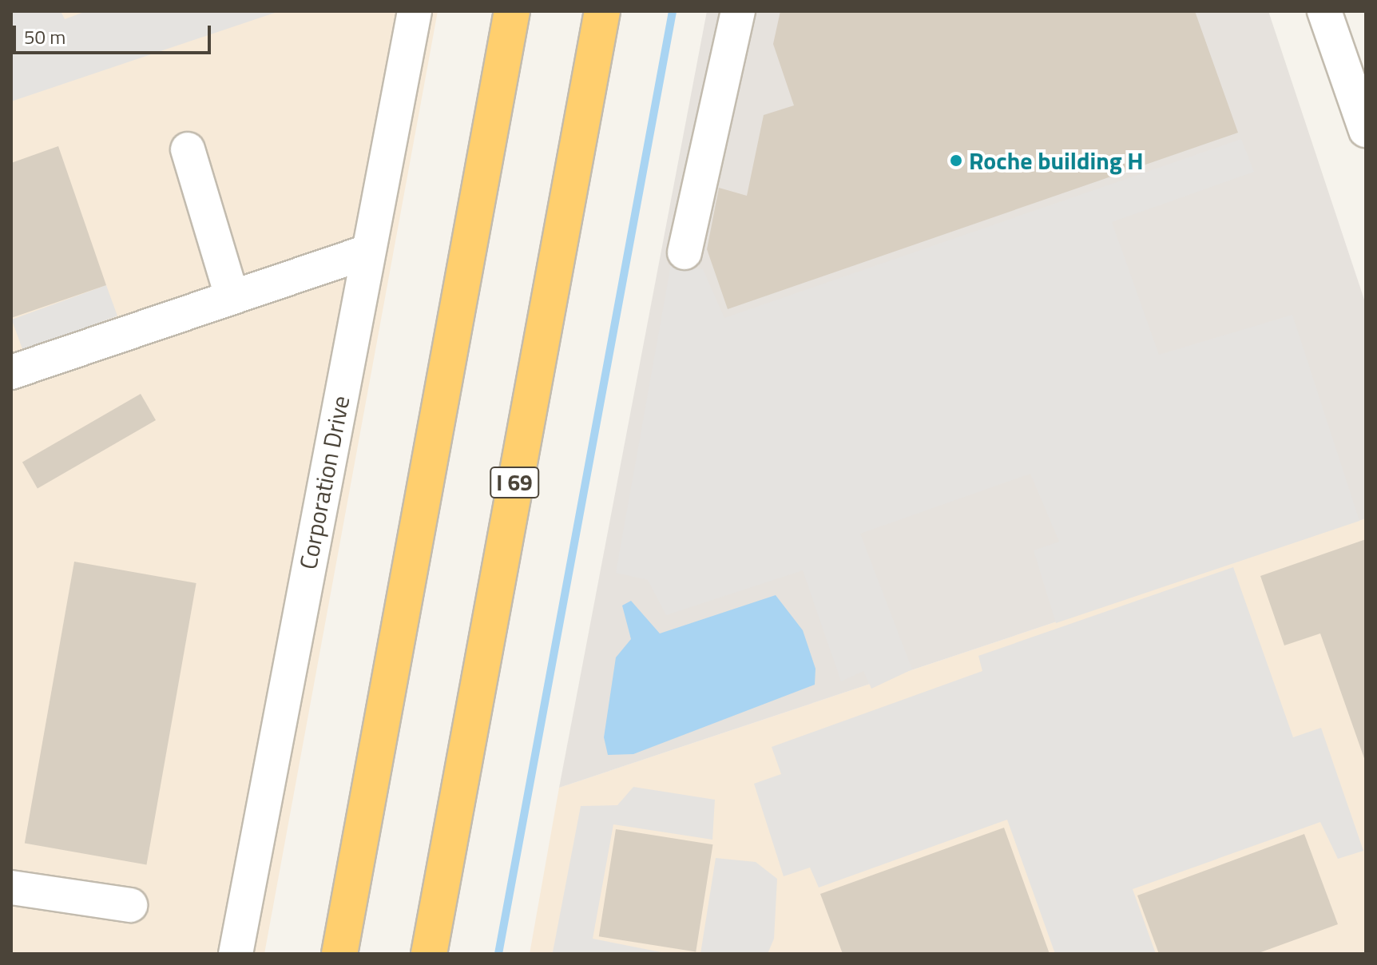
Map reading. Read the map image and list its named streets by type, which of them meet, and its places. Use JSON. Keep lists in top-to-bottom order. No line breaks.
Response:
{"streets":{"highway":["I 69"],"street":["Corporation Drive"]},"places":["Roche building H"],"scale_bar":"50 m"}
